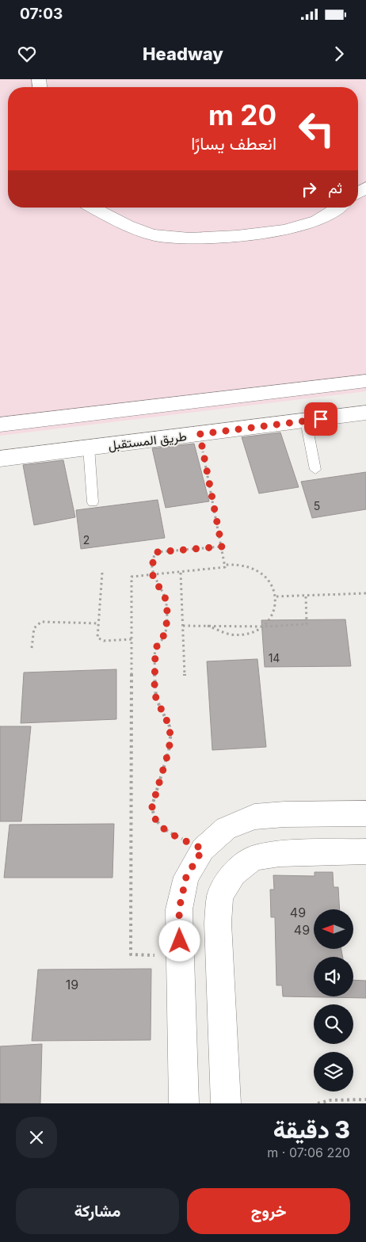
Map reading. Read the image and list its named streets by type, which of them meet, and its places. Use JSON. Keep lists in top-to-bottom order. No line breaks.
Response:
{"streets":{"street":["طريق المستقبل"]},"house_numbers":["5","2","14","49","49","19"],"north":"left","page":{"status":"07:03","header":"Headway","turn":["20 m","انعطف يسارًا"],"then":"ثم","heading":["3 دقيقة","220 m · 07:06"],"buttons":["خروج","مشاركة"]}}
